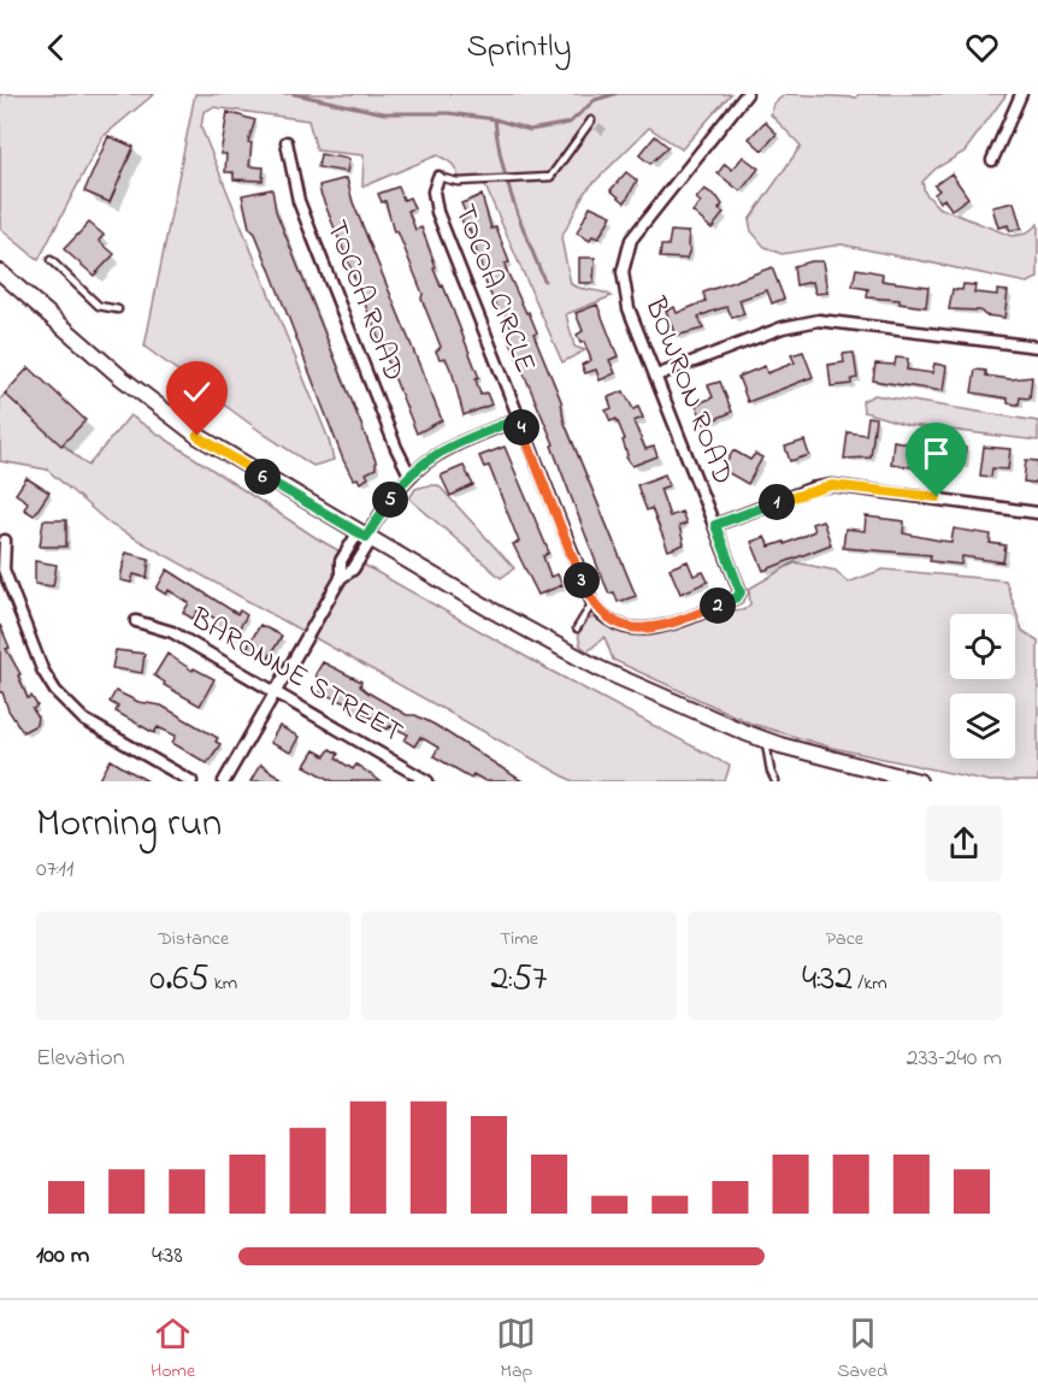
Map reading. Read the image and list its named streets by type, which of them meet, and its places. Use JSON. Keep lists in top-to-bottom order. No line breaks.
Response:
{"streets":{"street":["TOCOA CIRCLE","TOCOA ROAD","BOWRON ROAD","BARONNE STREET"]},"page":{"header":"Sprintly","pins":["4","6","5","1","3","2"],"heading":["Morning run","07:11"],"stats":[["Distance","0.65 km"],["Time","2:57"],["Pace","4:32 /km"]],"chart":["Elevation","233–240 m"],"list":[{"name":"100 m","note":"4:38"}],"tabs":["Home","Map","Saved"]}}
